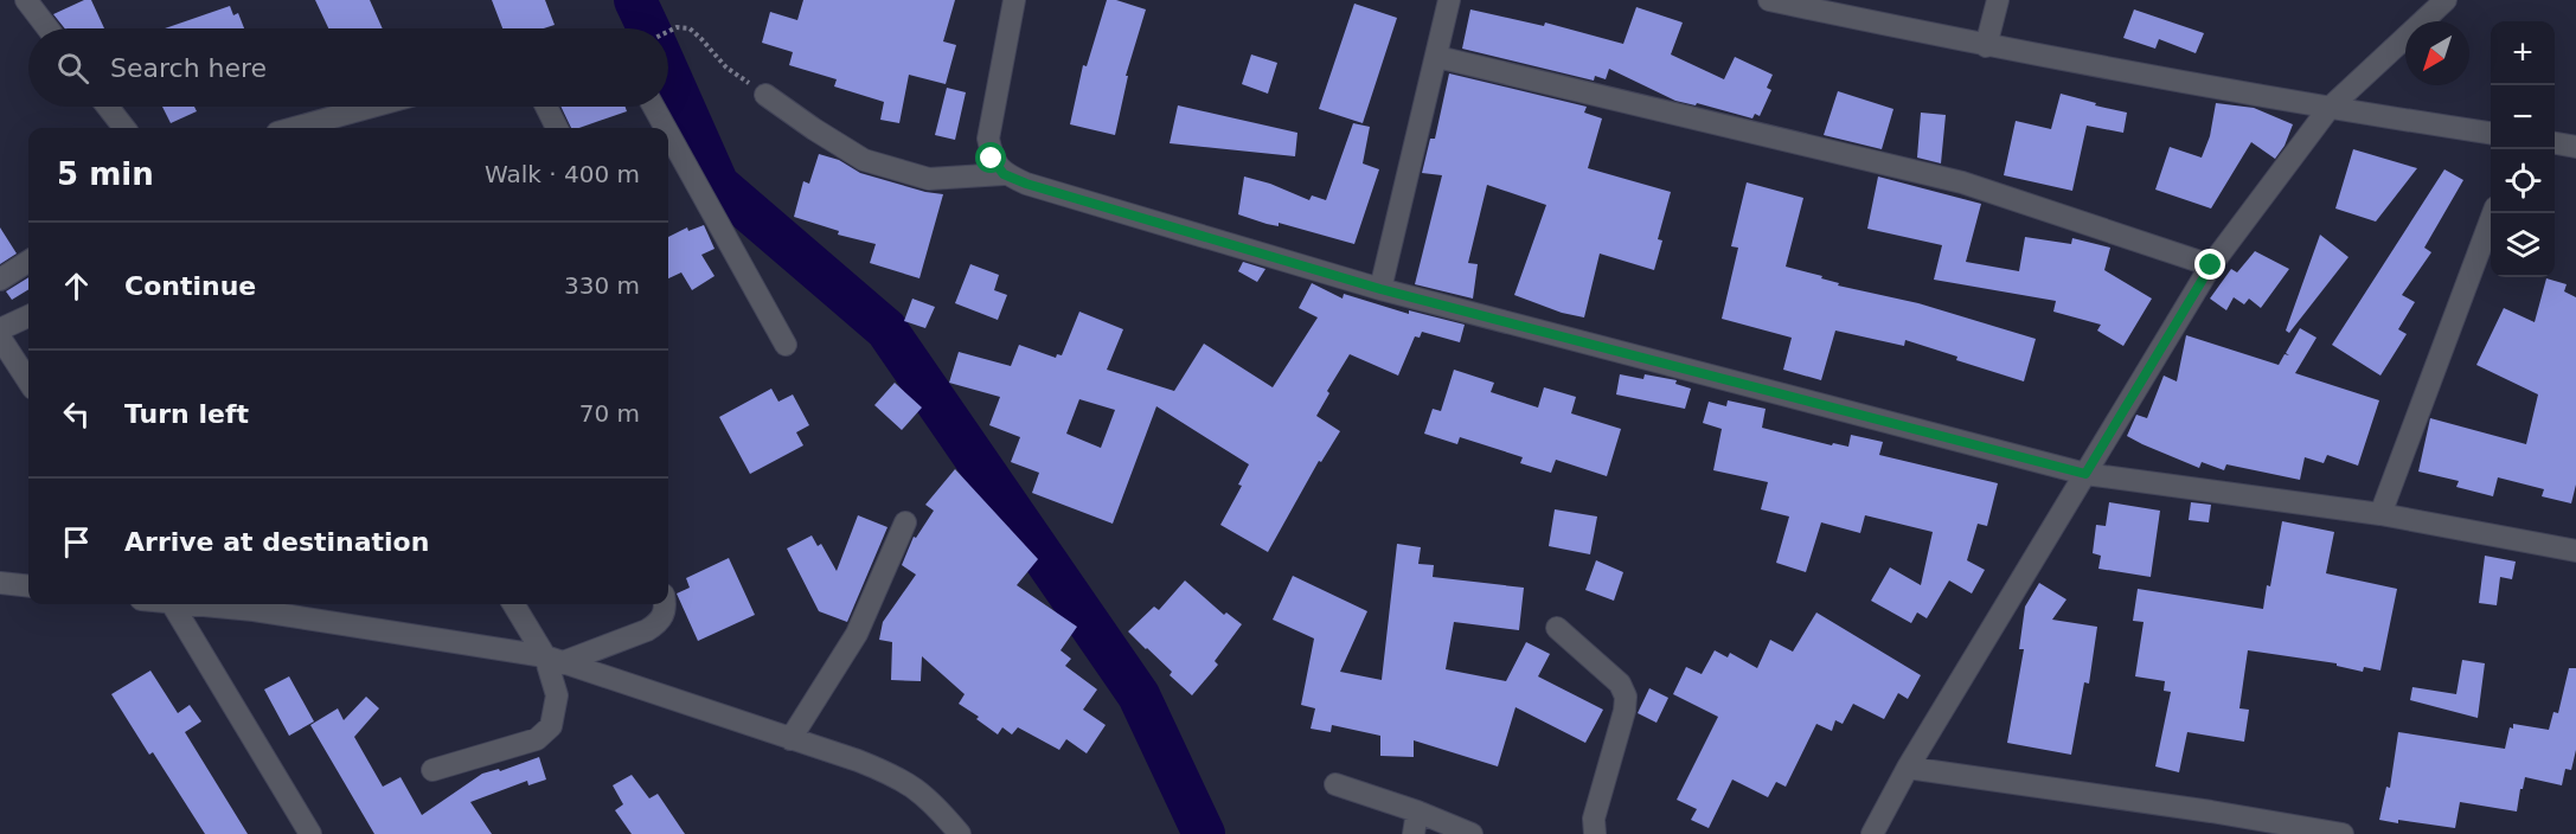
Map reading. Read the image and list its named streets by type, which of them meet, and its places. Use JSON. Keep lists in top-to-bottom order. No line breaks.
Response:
{"north":"bottom left","page":{"map_buttons":["+","−"],"search":"Search here","heading":["5 min","Walk · 400 m"],"list":[["Continue","330 m"],["Turn left","70 m"],"Arrive at destination"]}}
